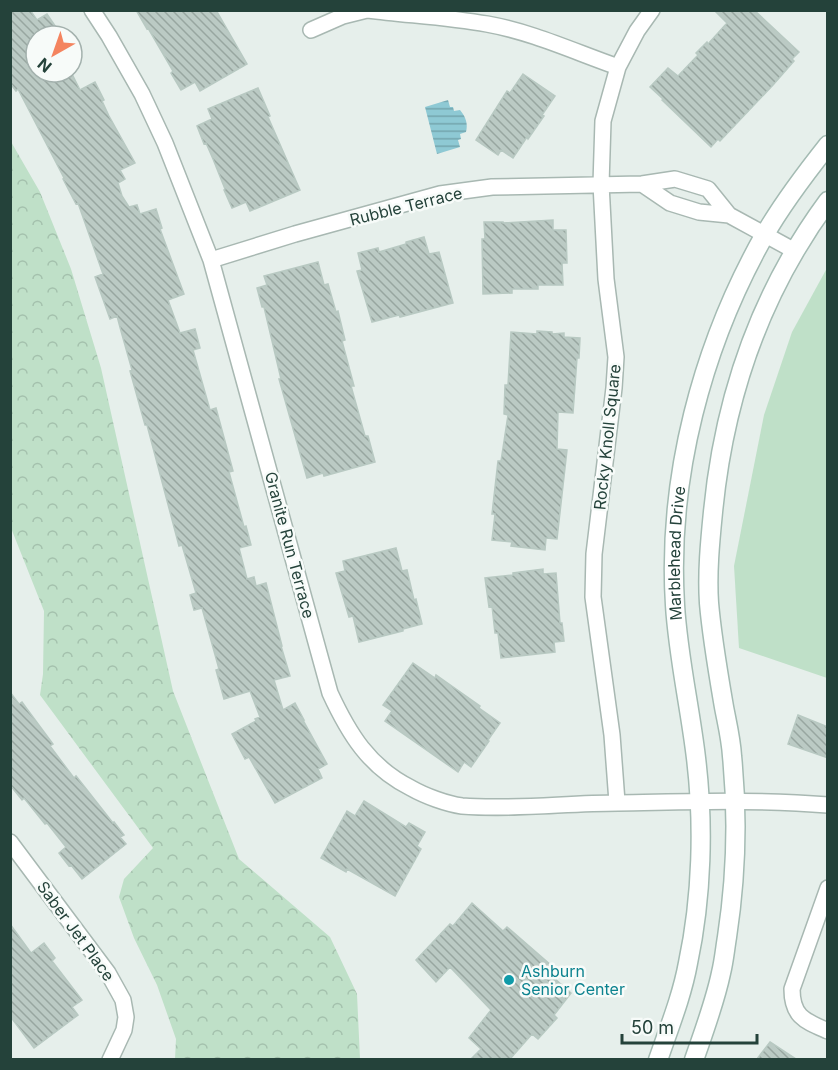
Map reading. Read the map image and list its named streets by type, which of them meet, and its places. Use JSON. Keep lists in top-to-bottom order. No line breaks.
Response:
{"streets":{"street":["Rubble Terrace","Rocky Knoll Square","Granite Run Terrace","Marblehead Drive","Saber Jet Place"]},"crossings":[["Rubble Terrace","Rocky Knoll Square"],["Rubble Terrace","Granite Run Terrace"],["Rubble Terrace","Marblehead Drive"],["Rocky Knoll Square","Granite Run Terrace"],["Granite Run Terrace","Marblehead Drive"]],"places":["Ashburn Senior Center"],"scale_bar":"50 m","north":"bottom left"}
